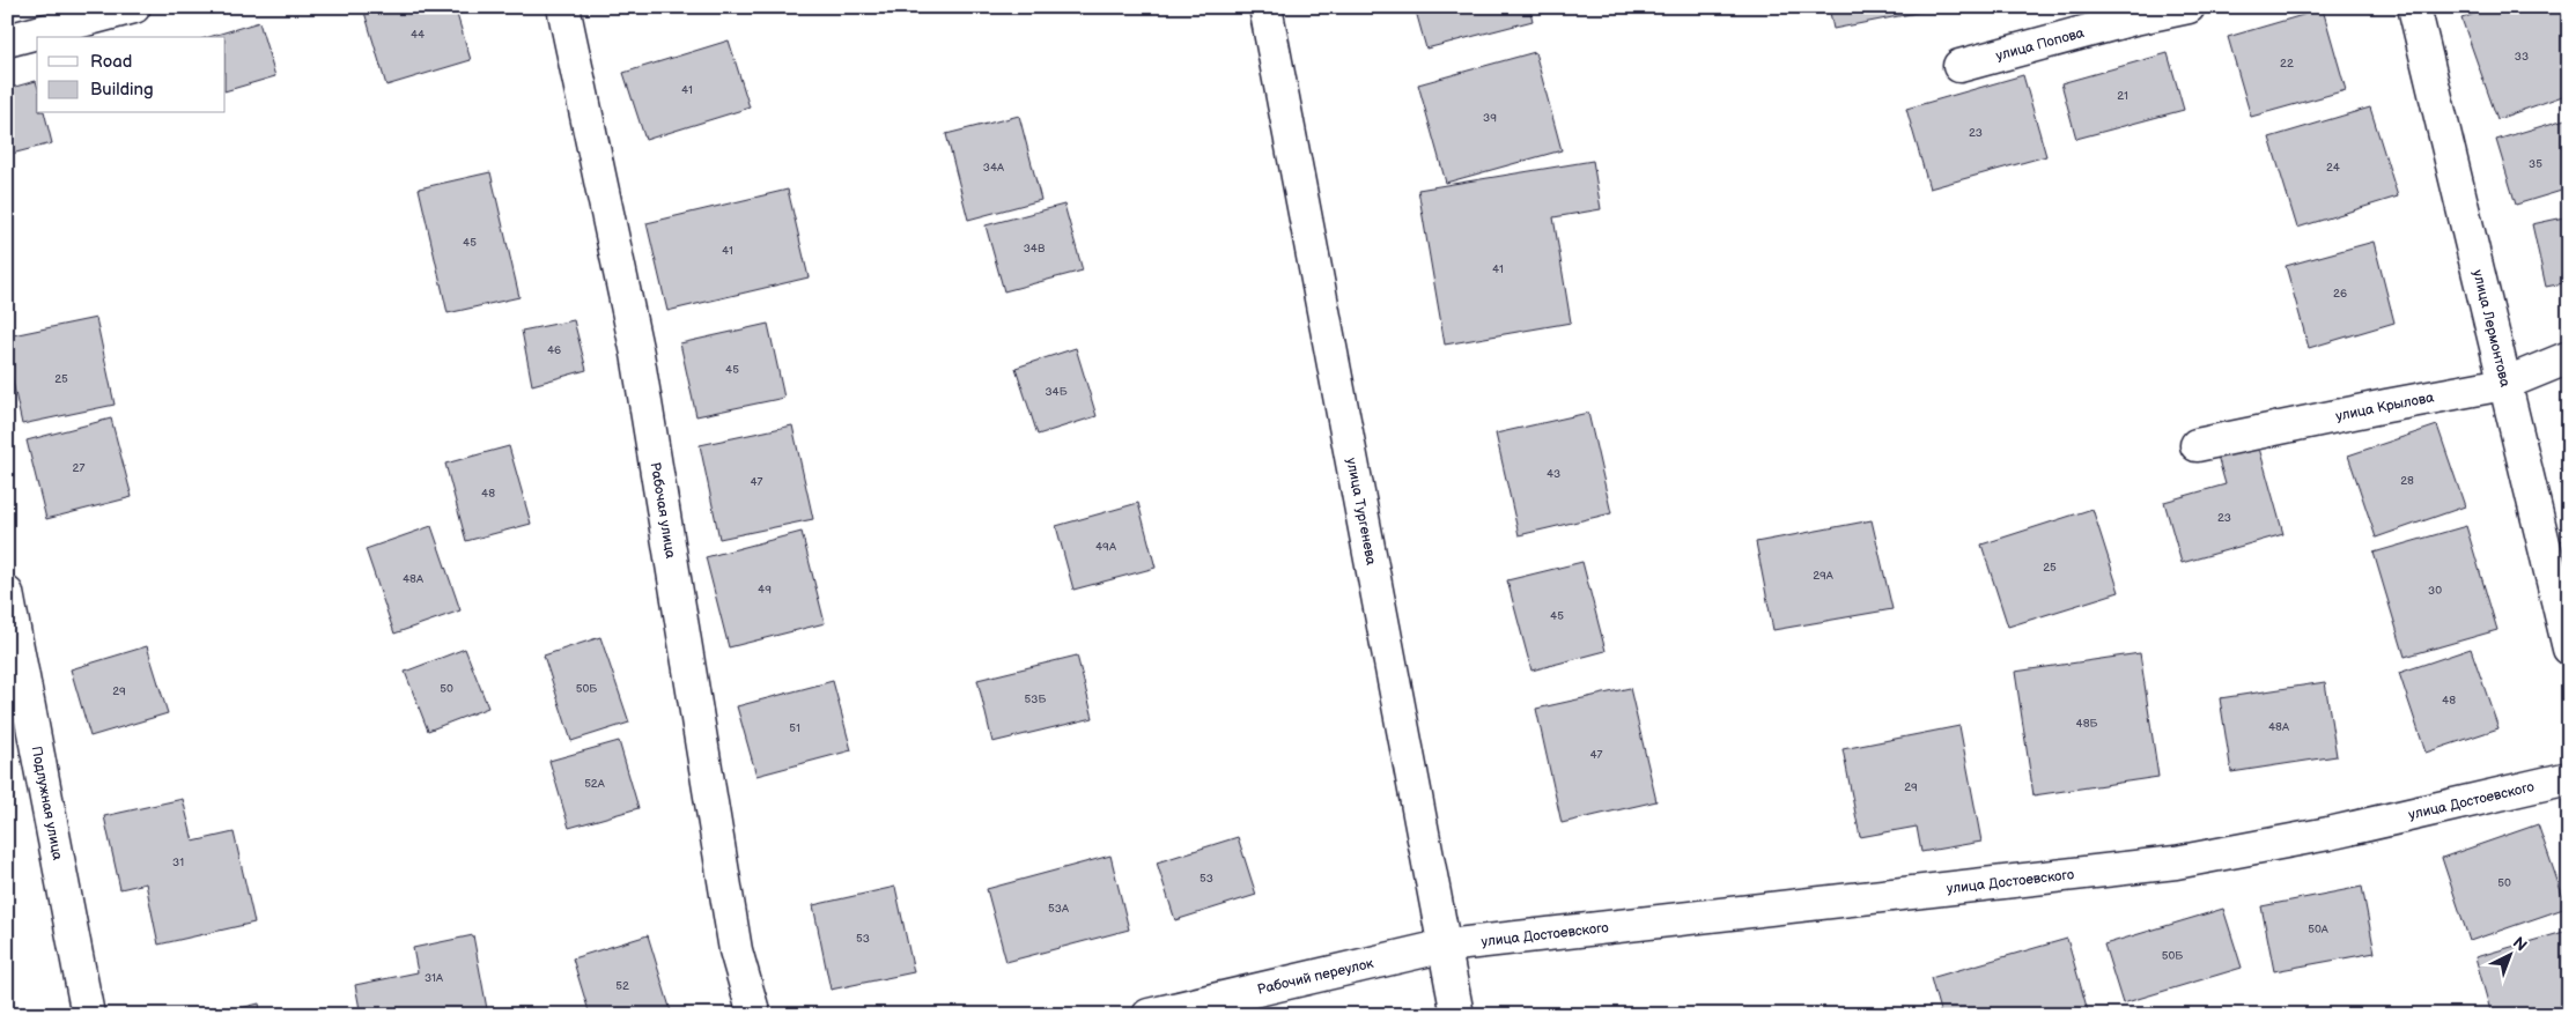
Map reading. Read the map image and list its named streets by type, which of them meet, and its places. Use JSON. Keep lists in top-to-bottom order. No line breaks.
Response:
{"streets":{"street":["улица Попова","улица Лермонтова","улица Крылова","Рабочая улица","улица Тургенева","улица Достоевского","Подлужная улица","Рабочий переулок"]},"crossings":[["улица Лермонтова","улица Крылова"],["улица Тургенева","улица Достоевского"],["улица Тургенева","Рабочий переулок"],["улица Достоевского","Рабочий переулок"]],"house_numbers":["44","33","22","41","21","39","23","35","34А","24","45","34В","41","41","26","46","45","25","34Б","27","43","28","47","48","23","49А","25","29А","48А","49","30","45","50","50Б","29","53Б","48","48Б","48А","51","47","52А","29","31","53","50","53А","50А","53","50Б","31А","52"],"legend":["Road","Building"],"north":"top right"}
